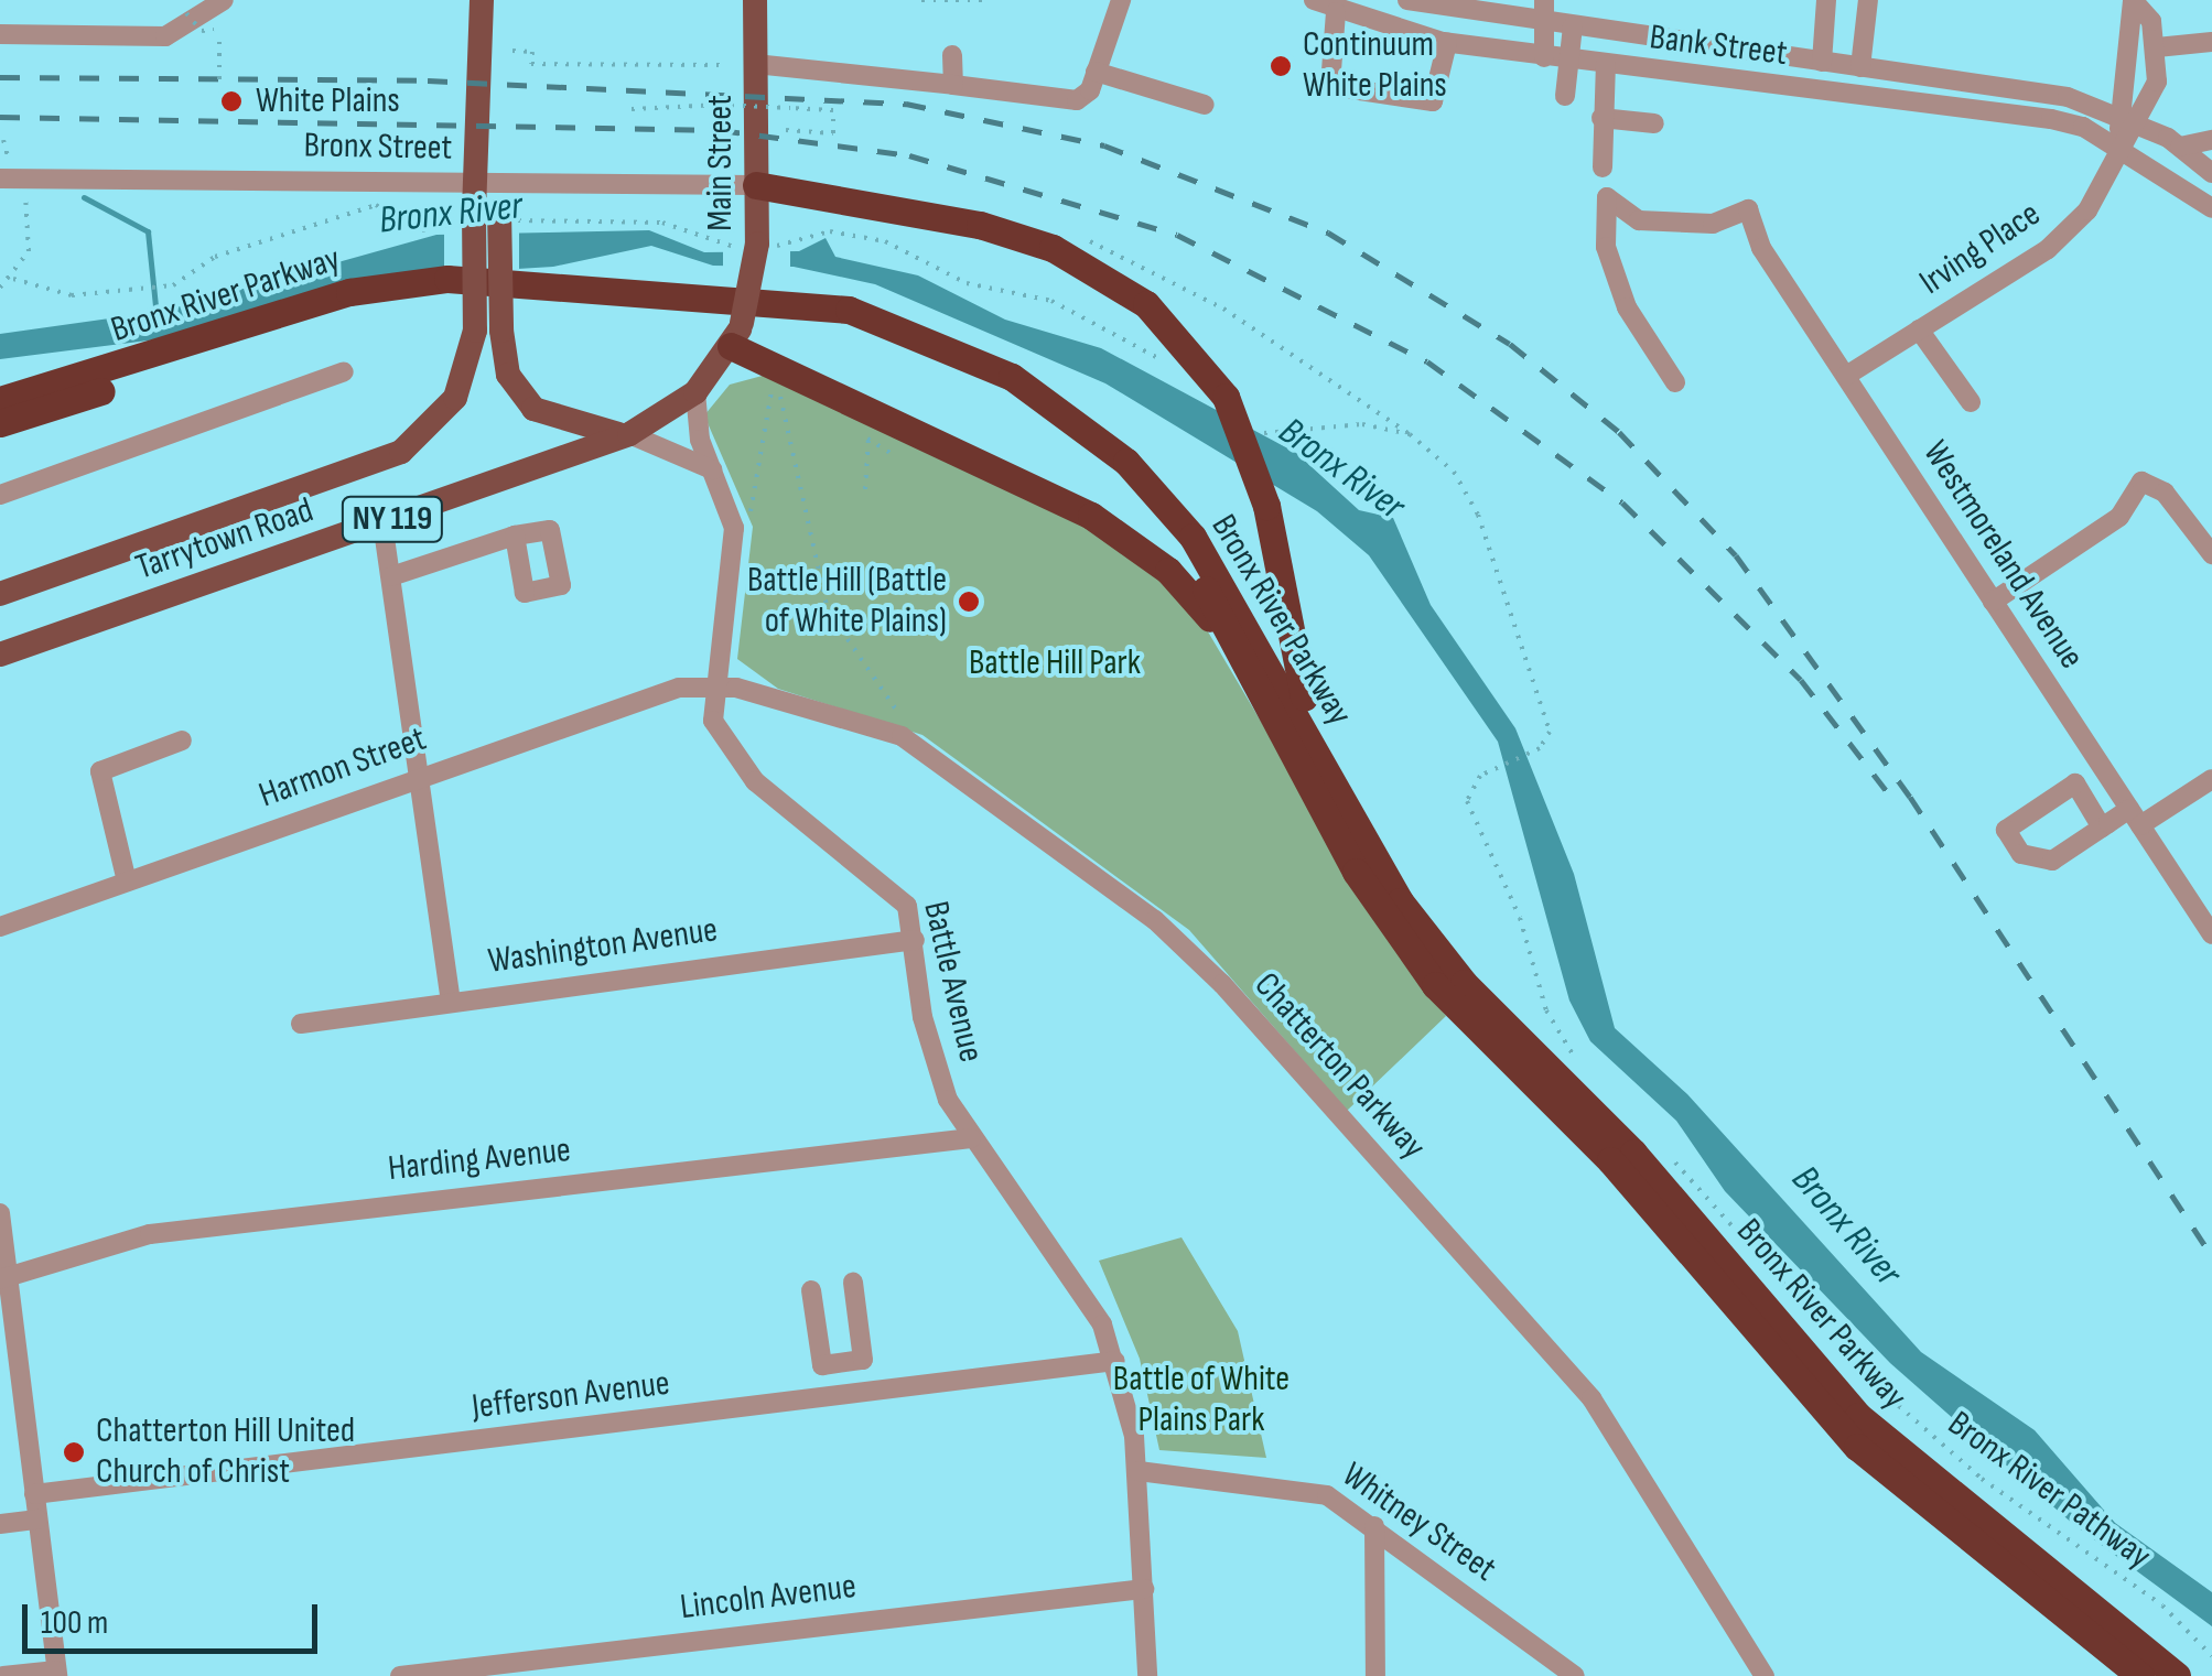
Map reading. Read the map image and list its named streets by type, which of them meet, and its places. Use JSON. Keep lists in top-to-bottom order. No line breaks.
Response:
{"streets":{"highway":["Bronx River Parkway"],"main road":["Main Street","NY 119","Tarrytown Road"],"street":["Bank Street","Bronx Street","Irving Place","Westmoreland Avenue","Harmon Street","Washington Avenue","Battle Avenue","Chatterton Parkway","Harding Avenue","Jefferson Avenue","Whitney Street","Lincoln Avenue"],"path":["Bronx River Pathway"]},"crossings":[["Bank Street","Irving Place"],["Bronx Street","Main Street"],["Bronx Street","NY 119"],["Main Street","Tarrytown Road"],["Irving Place","Westmoreland Avenue"],["NY 119","Tarrytown Road"],["Tarrytown Road","Battle Avenue"],["Harmon Street","Battle Avenue"],["Harmon Street","Chatterton Parkway"],["Washington Avenue","Battle Avenue"],["Battle Avenue","Chatterton Parkway"],["Battle Avenue","Harding Avenue"],["Battle Avenue","Jefferson Avenue"],["Battle Avenue","Whitney Street"],["Battle Avenue","Lincoln Avenue"]],"water":["Bronx River"],"parks":["Battle Hill Park","Battle of White Plains Park"],"places":["Continuum White Plains","White Plains","Battle Hill (Battle of White Plains)","Chatterton Hill United Church of Christ"],"scale_bar":"100 m"}
